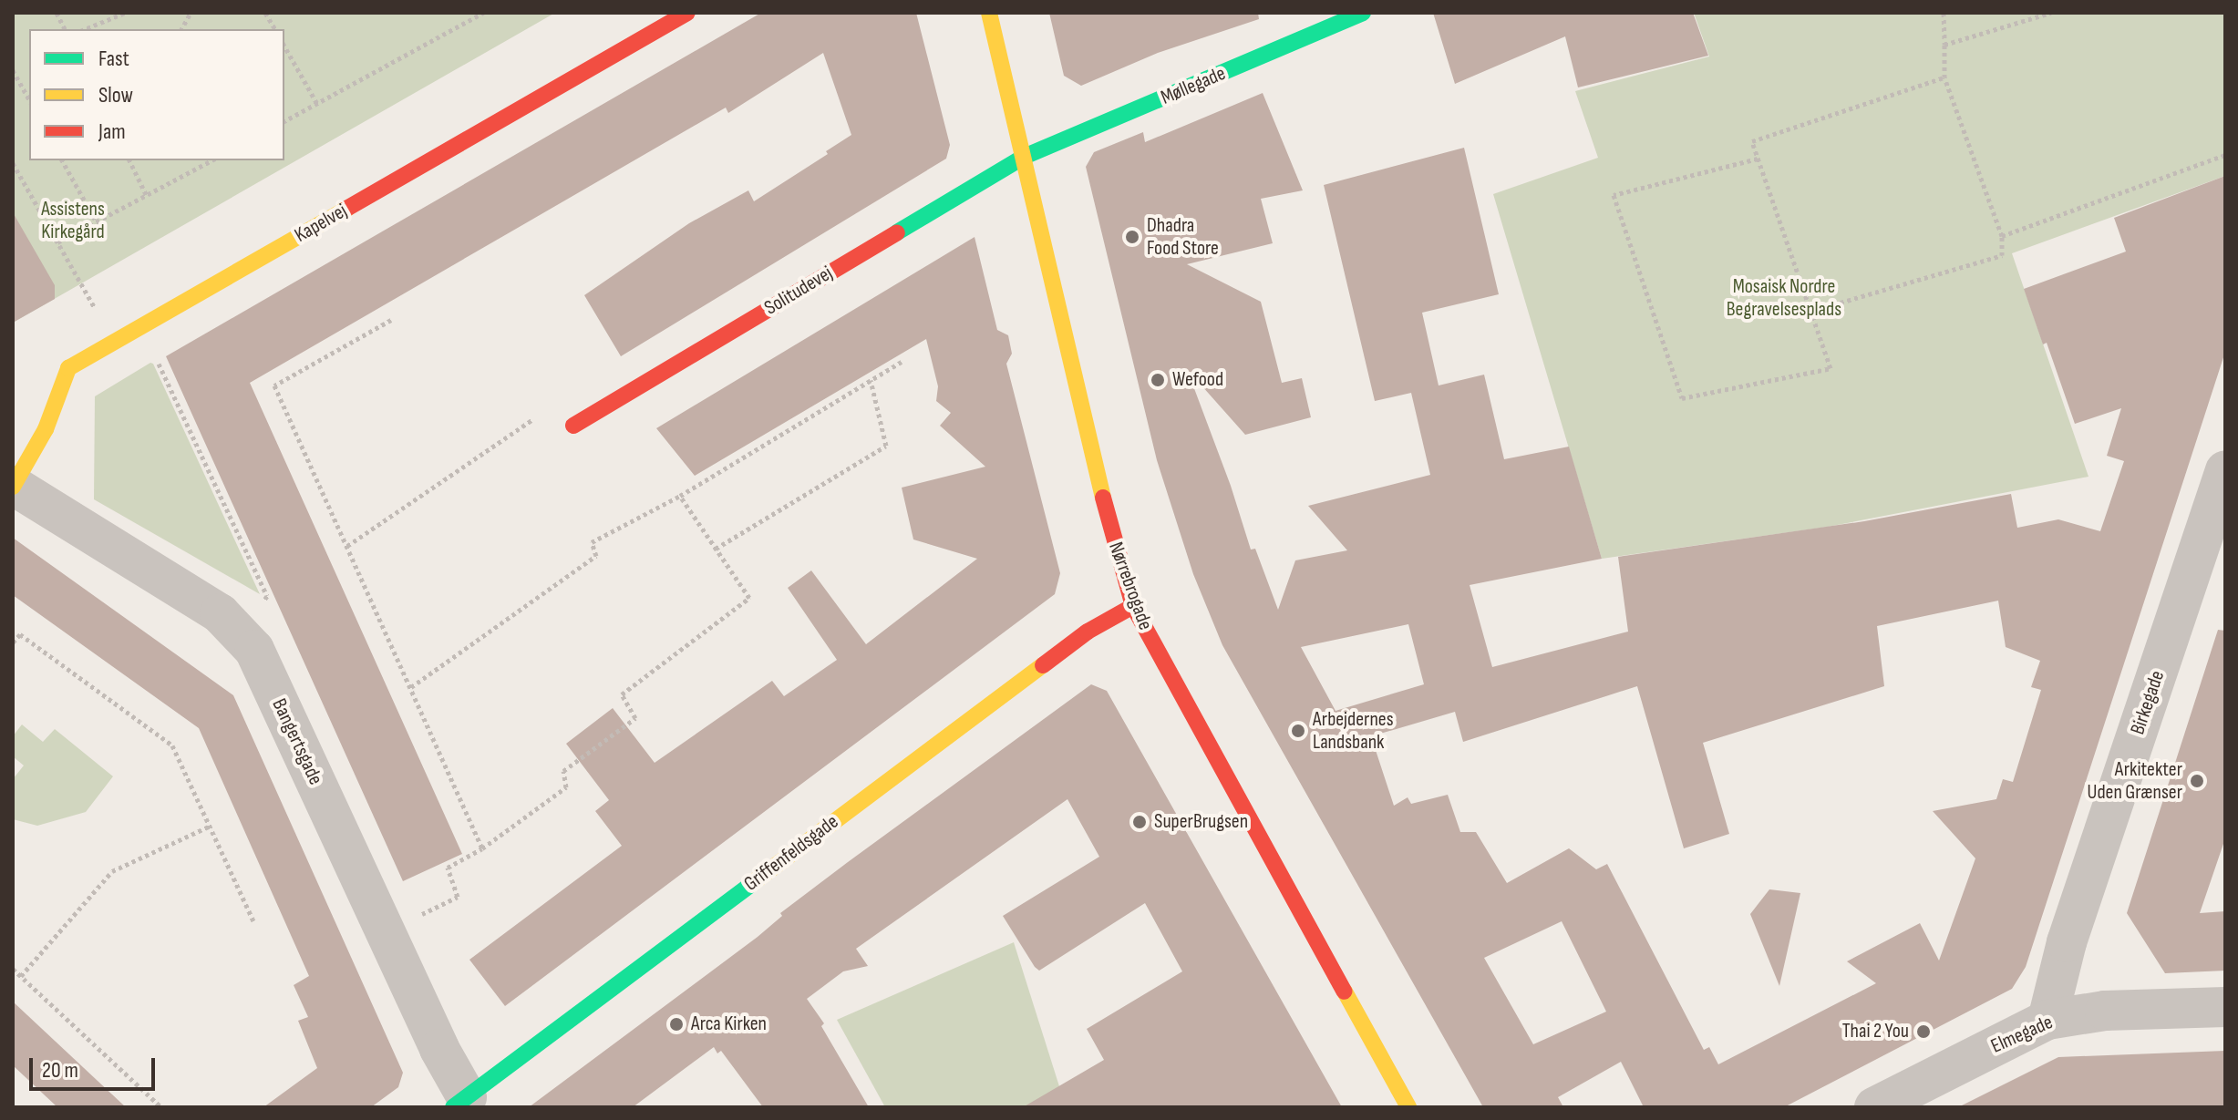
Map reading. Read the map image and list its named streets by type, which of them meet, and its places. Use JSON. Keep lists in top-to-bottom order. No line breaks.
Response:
{"streets":{"street":["Møllegade","Kapelvej","Solitudevej","Nørrebrogade","Birkegade","Bangertsgade","Griffenfeldsgade","Elmegade"]},"crossings":[["Møllegade","Solitudevej"],["Møllegade","Nørrebrogade"],["Kapelvej","Bangertsgade"],["Solitudevej","Nørrebrogade"],["Nørrebrogade","Griffenfeldsgade"],["Birkegade","Elmegade"],["Bangertsgade","Griffenfeldsgade"]],"parks":["Assistens Kirkegård","Mosaisk Nordre Begravelsesplads"],"places":["Dhadra Food Store","Wefood","Arbejdernes Landsbank","Arkitekter Uden Grænser","SuperBrugsen","Arca Kirken","Thai 2 You"],"legend":["Fast","Slow","Jam"],"scale_bar":"20 m"}
